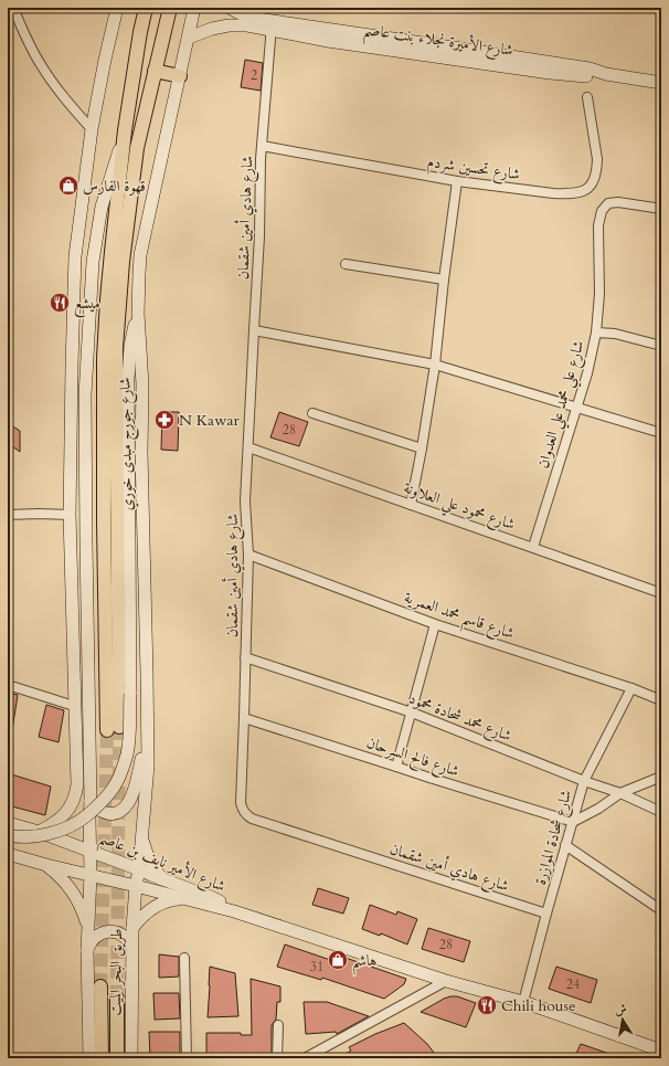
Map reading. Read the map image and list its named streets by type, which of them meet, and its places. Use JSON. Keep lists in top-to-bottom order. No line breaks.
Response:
{"streets":{"main road":["طريق البحر الميت"],"street":["شارع الأميرة نجلاء بنت عاصم","شارع تحسين شردم","شارع هادي أمين شقمان","شارع علي محمد علي العدوان","شارع جورج مبدى خوري","شارع محمود علي العلاونة","شارع قاسم محمد العمرية","شارع محمد شحادة محمود","شارع فالح السرحان","شارع شحادة الموازرة","شارع الأمير نايف بن عاصم"]},"crossings":[["شارع الأميرة نجلاء بنت عاصم","شارع هادي أمين شقمان"],["شارع الأميرة نجلاء بنت عاصم","شارع جورج مبدى خوري"],["شارع تحسين شردم","شارع هادي أمين شقمان"],["شارع هادي أمين شقمان","شارع محمود علي العلاونة"],["شارع هادي أمين شقمان","شارع قاسم محمد العمرية"],["شارع هادي أمين شقمان","شارع محمد شحادة محمود"],["شارع هادي أمين شقمان","شارع فالح السرحان"],["شارع هادي أمين شقمان","شارع شحادة الموازرة"],["شارع علي محمد علي العدوان","شارع محمود علي العلاونة"],["شارع جورج مبدى خوري","شارع الأمير نايف بن عاصم"],["شارع جورج مبدى خوري","طريق البحر الميت"],["شارع قاسم محمد العمرية","شارع شحادة الموازرة"],["شارع محمد شحادة محمود","شارع شحادة الموازرة"],["شارع فالح السرحان","شارع شحادة الموازرة"],["شارع الأمير نايف بن عاصم","طريق البحر الميت"]],"places":{"shop":["قهوة الفارس","هاشم"],"restaurant":["ميشع","Chili house"],"pharmacy":["N Kawar"]},"house_numbers":["2","28","28","31","24"],"north":"top"}
